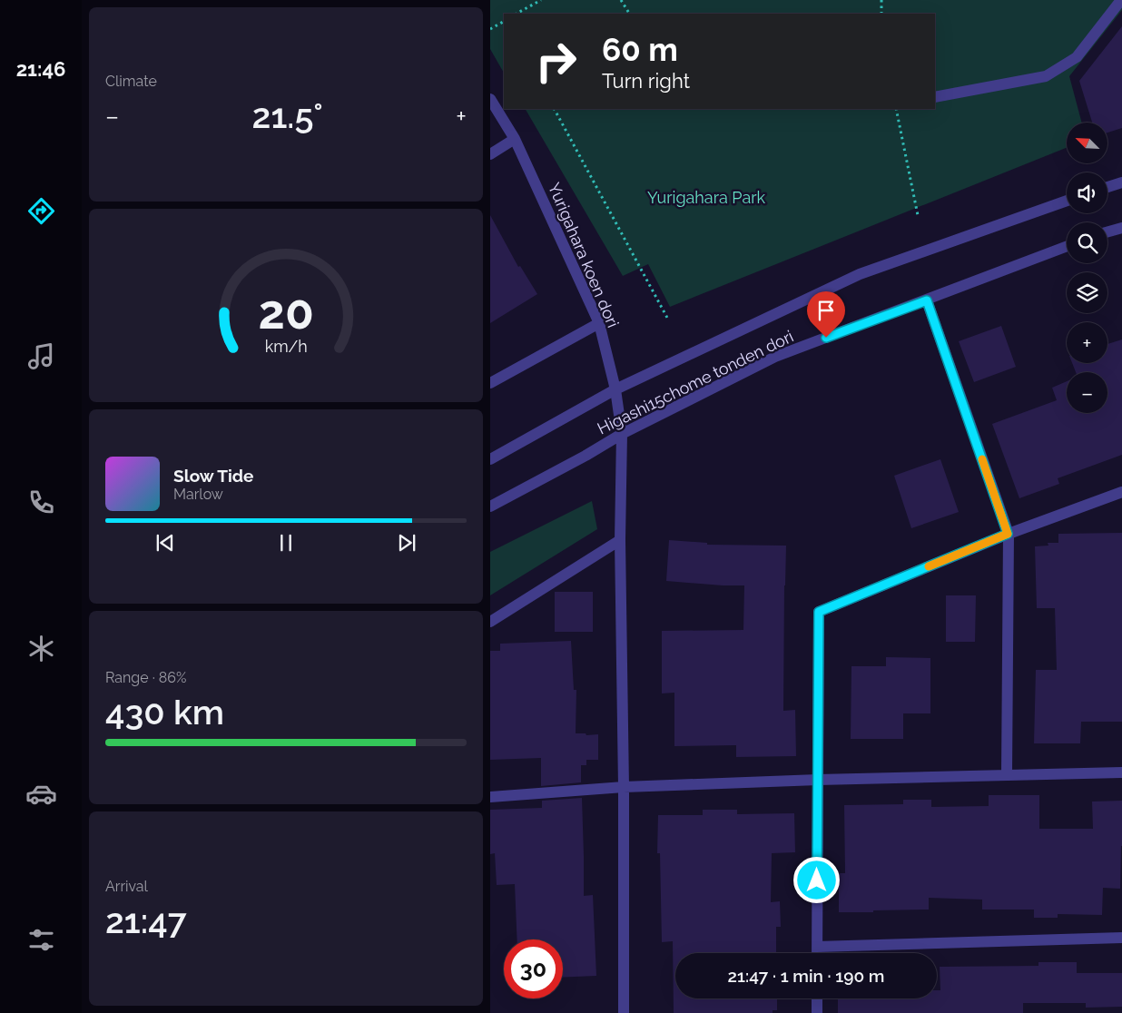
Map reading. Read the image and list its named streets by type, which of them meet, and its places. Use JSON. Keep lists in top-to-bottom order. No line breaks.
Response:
{"streets":{"street":["Yurigahara koen dori","Higashi15chome tonden dori"]},"crossings":[["Yurigahara koen dori","Higashi15chome tonden dori"]],"parks":["Yurigahara Park"],"north":"top left","page":{"tabs":"21:46","tile":["Climate",["Range · 86%","430 km"],["Arrival","21:47"]],"turn":["60 m","Turn right"],"heat":["−","21.5°","+"],"map_buttons":["+","−"],"song":["Slow Tide","Marlow"],"limit":"30","trip":"21:47 · 1 min · 190 m","gauge":["20","km/h"]}}
